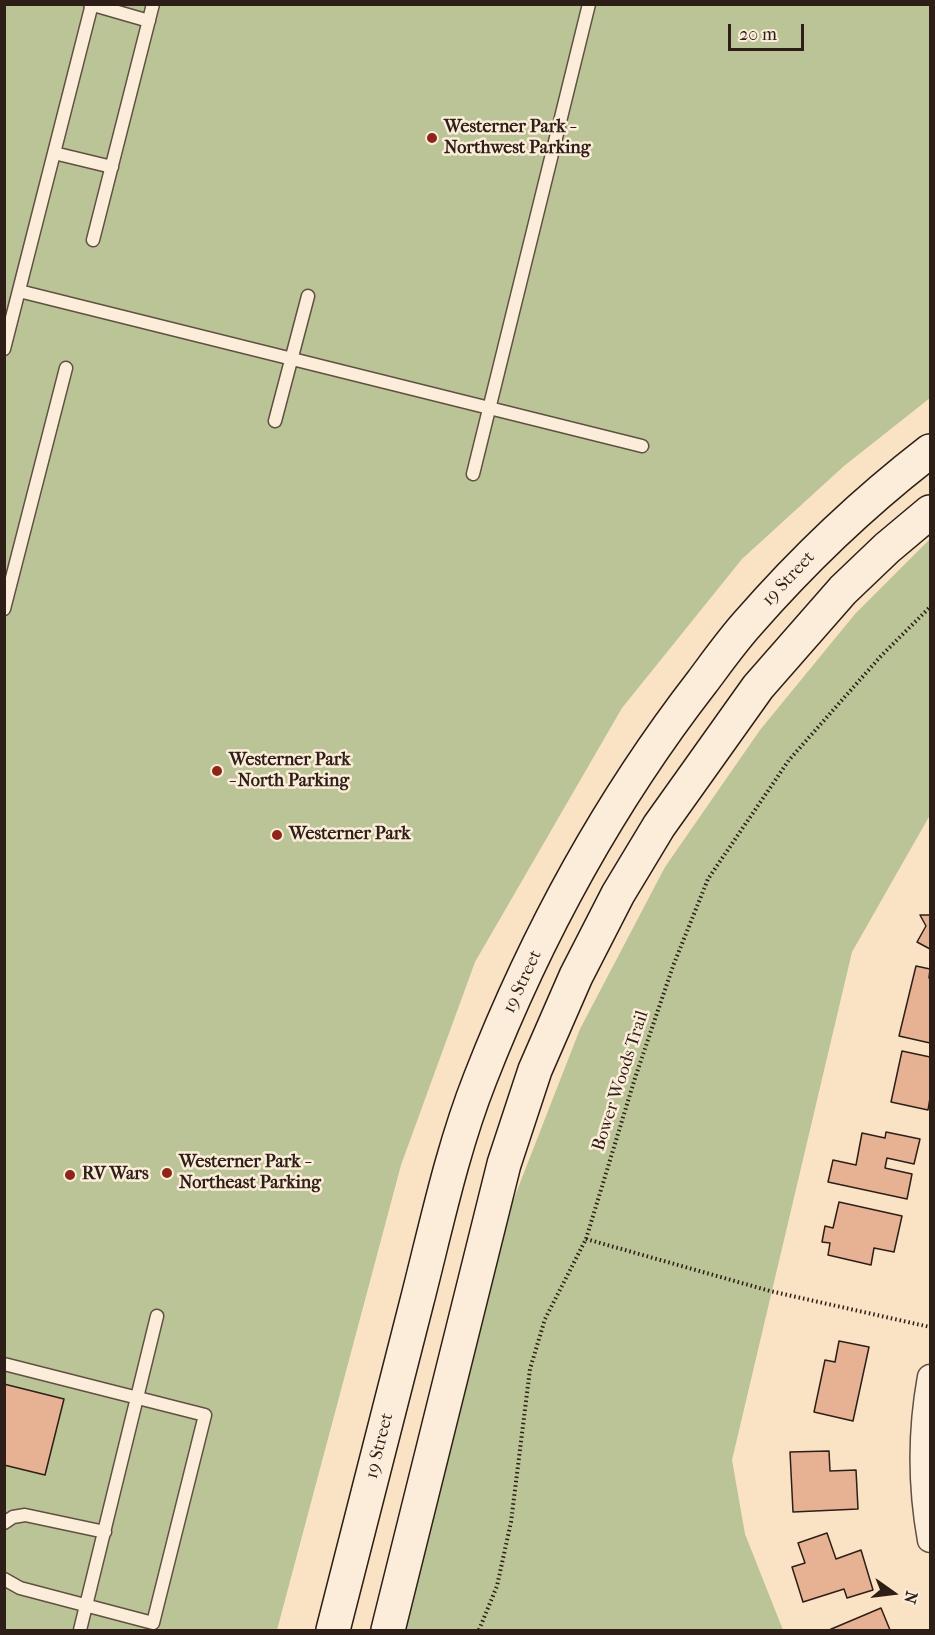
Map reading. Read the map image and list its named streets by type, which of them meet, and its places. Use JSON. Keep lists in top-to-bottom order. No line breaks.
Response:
{"streets":{"main road":["19 Street"],"path":["Bower Woods Trail"]},"places":["Westerner Park - Northwest Parking","Westerner Park - North Parking","Westerner Park","Westerner Park - Northeast Parking","RV Wars"],"scale_bar":"20 m","north":"right"}
